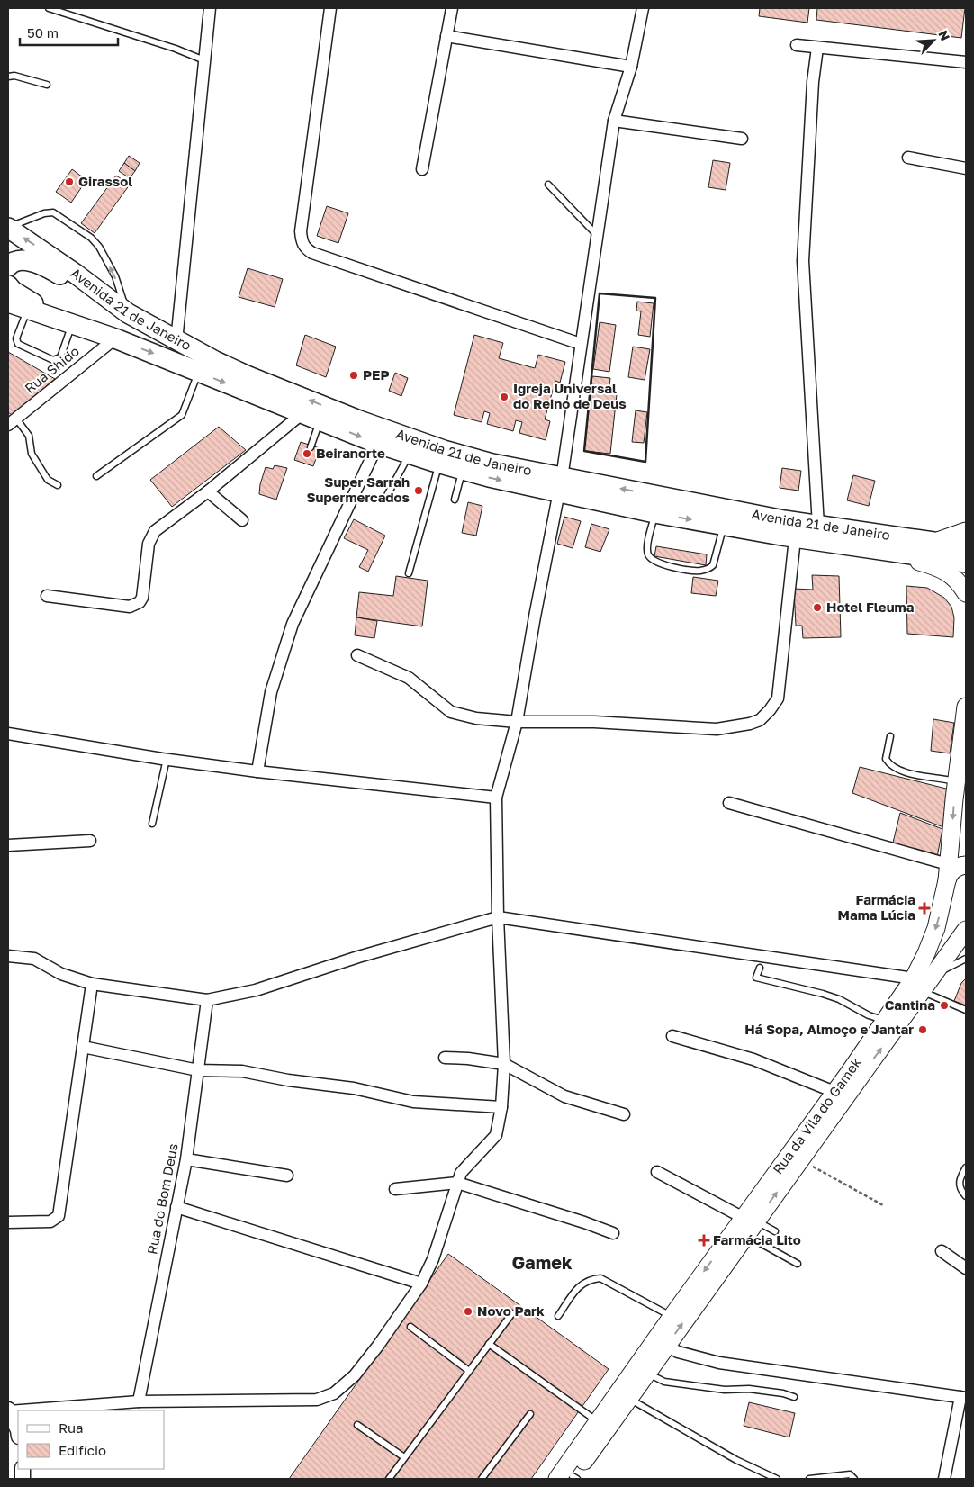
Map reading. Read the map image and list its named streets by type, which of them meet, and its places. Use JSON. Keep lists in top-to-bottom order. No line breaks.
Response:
{"streets":{"main road":["Avenida 21 de Janeiro","Rua da Vila do Gamek"],"street":["Rua Shido","Rua do Bom Deus"]},"crossings":[["Avenida 21 de Janeiro","Rua Shido"]],"districts":["Gamek"],"places":{"other":["Girassol","PEP","Igreja Universal do Reino de Deus","Beiranorte","Super Sarrah Supermercados","Hotel Fleuma","Cantina","Há Sopa, Almoço e Jantar","Novo Park"],"health":["Farmácia Mama Lúcia","Farmácia Lito"]},"legend":["Rua","Edifício"],"scale_bar":"50 m","north":"top right"}
